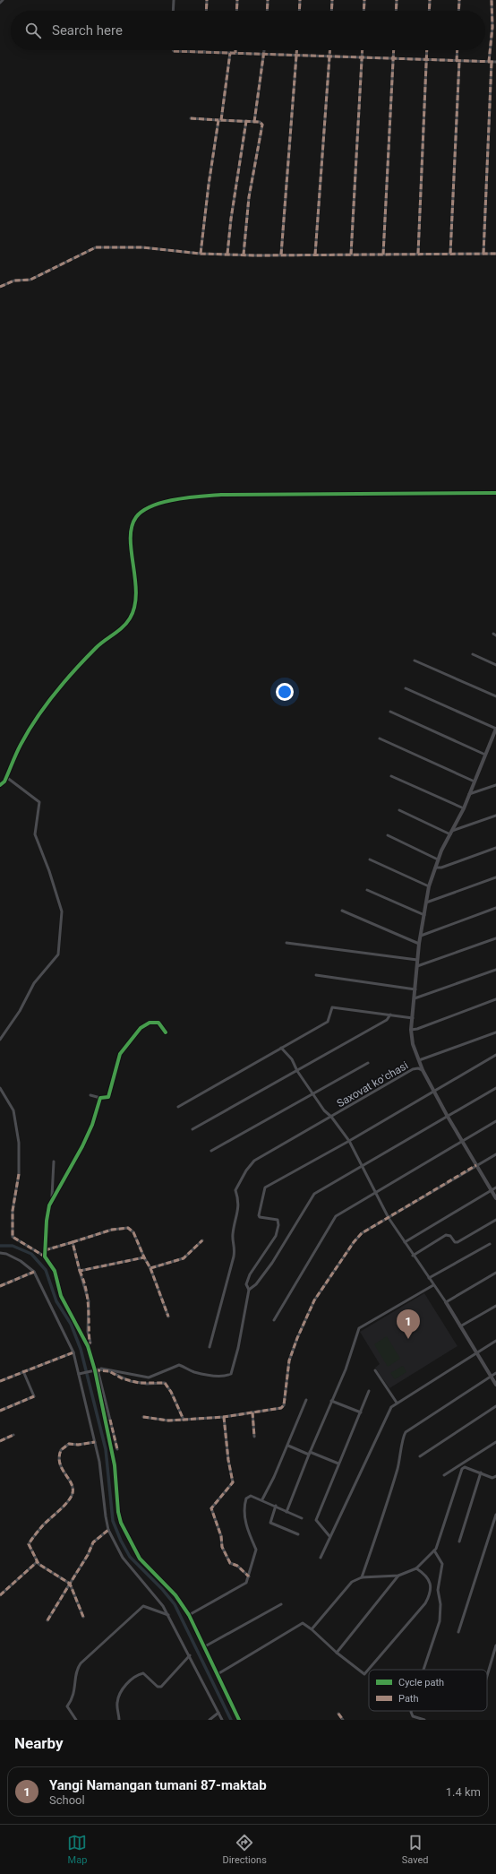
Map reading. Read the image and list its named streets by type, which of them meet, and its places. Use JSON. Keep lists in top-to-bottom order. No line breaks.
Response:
{"streets":{"street":["Saxovat koʻchasi"]},"legend":["Cycle path","Path"],"page":{"search":"Search here","pins":"1","heading":"Nearby","list":[{"mark":"1","name":"Yangi Namangan tumani 87-maktab","note":"School","value":"1.4 km"}],"nav":["Map","Directions","Saved"]}}
